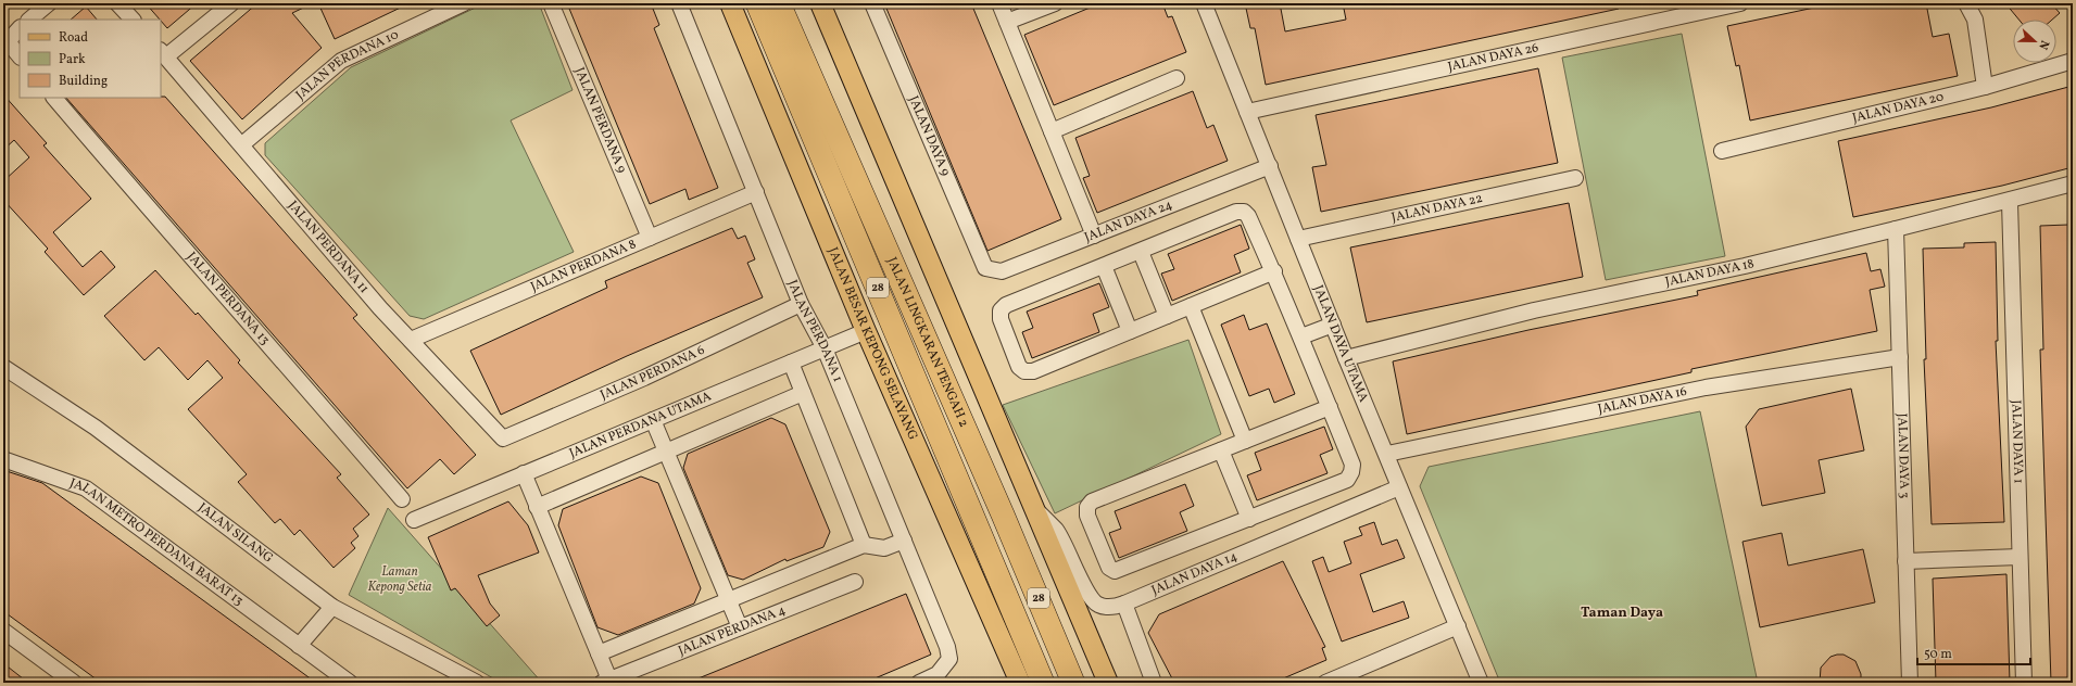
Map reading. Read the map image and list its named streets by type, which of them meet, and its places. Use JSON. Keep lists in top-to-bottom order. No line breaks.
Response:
{"streets":{"highway":["28","JALAN LINGKARAN TENGAH 2"],"main road":["JALAN BESAR KEPONG SELAYANG"],"street":["JALAN DAYA 26","JALAN PERDANA 10","JALAN DAYA 20","JALAN PERDANA 9","JALAN DAYA 9","JALAN DAYA 22","JALAN DAYA 24","JALAN PERDANA 11","JALAN PERDANA 8","JALAN DAYA 18","JALAN PERDANA 13","JALAN PERDANA 1","JALAN DAYA UTAMA","JALAN PERDANA 6","JALAN DAYA 16","JALAN PERDANA UTAMA","JALAN DAYA 1","JALAN DAYA 3","JALAN SILANG","JALAN METRO PERDANA BARAT 13","JALAN DAYA 14","JALAN PERDANA 4"]},"crossings":[["JALAN DAYA 26","JALAN DAYA UTAMA"],["JALAN PERDANA 10","JALAN PERDANA 11"],["JALAN PERDANA 9","JALAN PERDANA 8"],["JALAN DAYA 9","JALAN DAYA 24"],["JALAN DAYA 22","JALAN DAYA UTAMA"],["JALAN DAYA 24","JALAN DAYA UTAMA"],["JALAN PERDANA 11","JALAN PERDANA 8"],["JALAN PERDANA 11","JALAN PERDANA 6"],["JALAN PERDANA 8","JALAN PERDANA 1"],["JALAN DAYA 18","JALAN DAYA UTAMA"],["JALAN DAYA 18","JALAN DAYA 1"],["JALAN DAYA 18","JALAN DAYA 3"],["JALAN PERDANA 1","JALAN PERDANA 6"],["JALAN PERDANA 1","JALAN PERDANA UTAMA"],["JALAN DAYA UTAMA","JALAN DAYA 16"],["JALAN DAYA UTAMA","JALAN DAYA 14"],["JALAN BESAR KEPONG SELAYANG","JALAN PERDANA UTAMA"],["JALAN DAYA 16","JALAN DAYA 3"]],"districts":["Taman Daya"],"parks":["Laman Kepong Setia"],"legend":["Road","Park","Building"],"scale_bar":"50 m","north":"right"}
